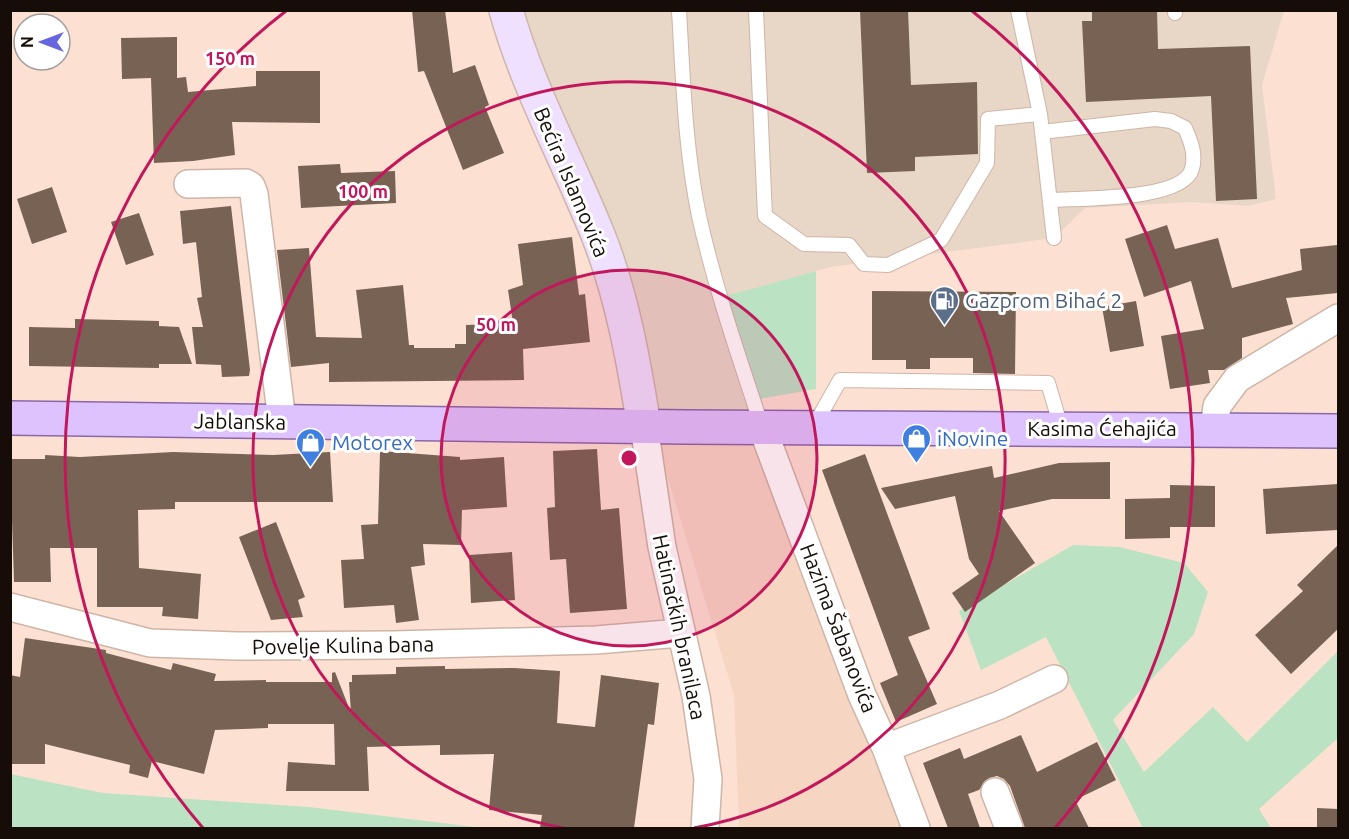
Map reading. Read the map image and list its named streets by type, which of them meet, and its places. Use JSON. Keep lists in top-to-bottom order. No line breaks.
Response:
{"streets":{"main road":["Jablanska","Kasima Ćehajića"],"street":["Bećira Islamovića","Hatinačkih branilaca","Hazima Šabanovića","Povelje Kulina bana"]},"crossings":[["Bećira Islamovića","Jablanska"],["Bećira Islamovića","Hatinačkih branilaca"],["Jablanska","Kasima Ćehajića"],["Jablanska","Hatinačkih branilaca"],["Kasima Ćehajića","Hazima Šabanovića"],["Hatinačkih branilaca","Povelje Kulina bana"]],"places":{"fuel station":["Gazprom Bihać 2"],"shop":["iNovine","Motorex"]},"north":"left","rings":["150 m","100 m","50 m"]}
